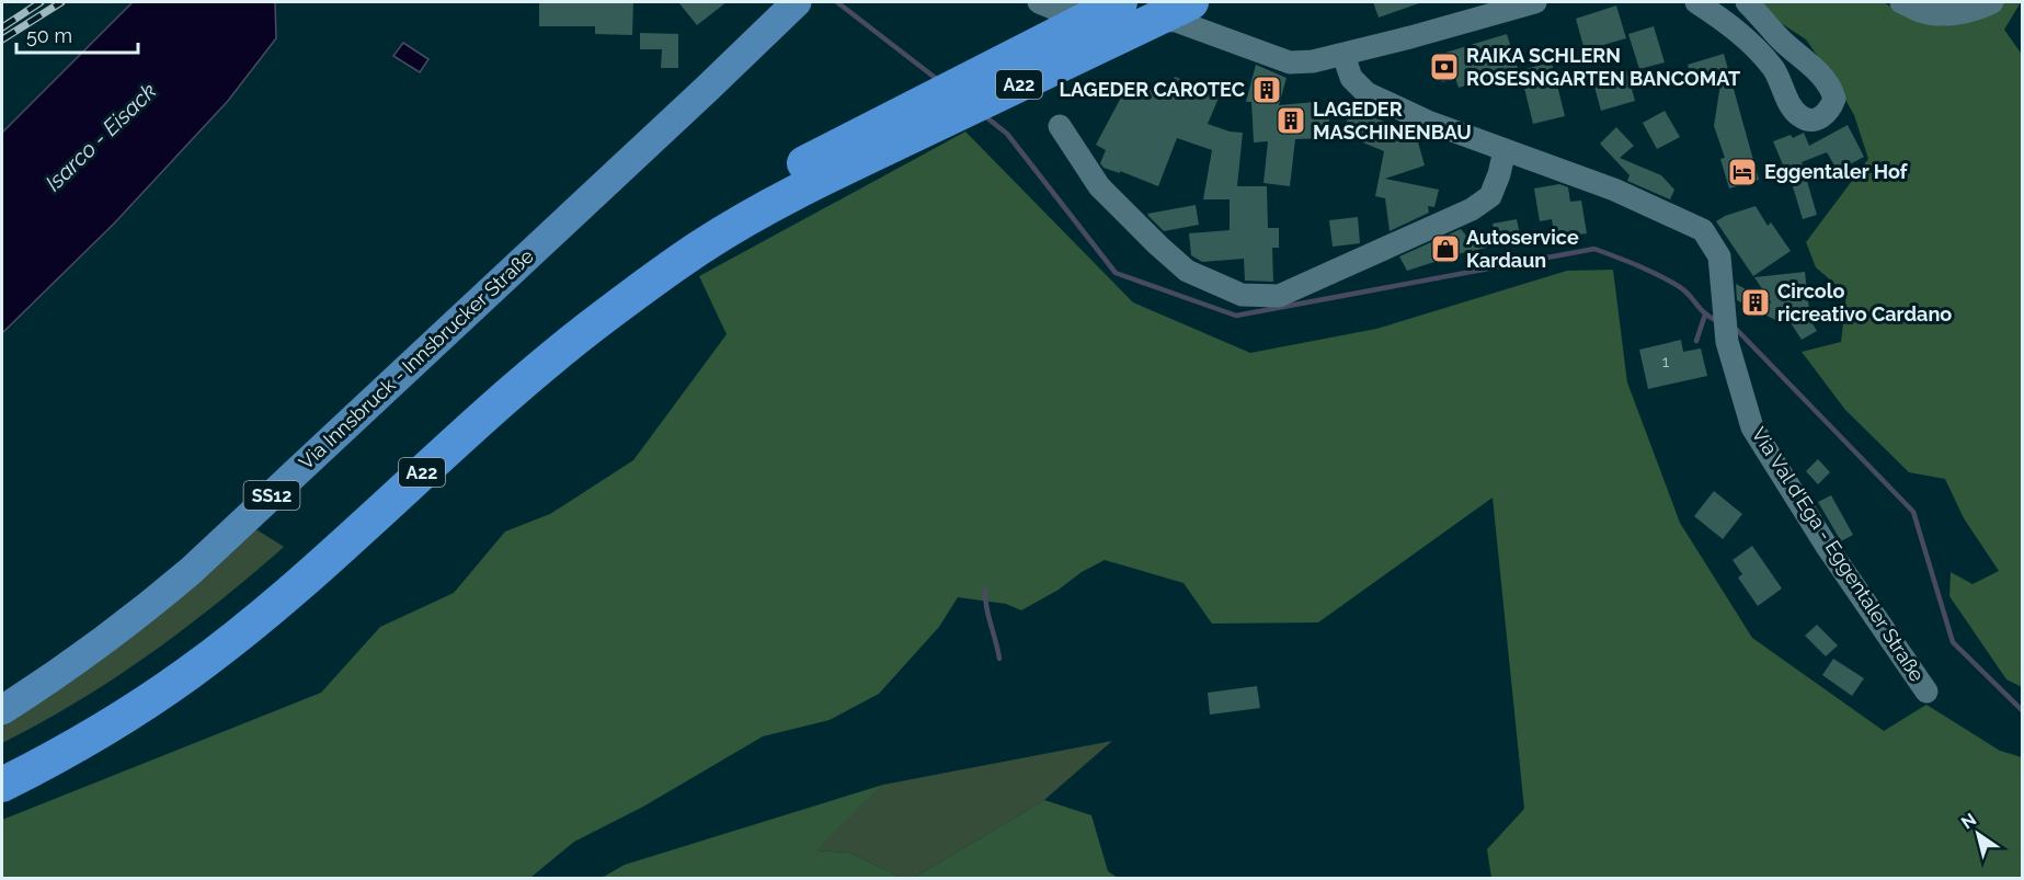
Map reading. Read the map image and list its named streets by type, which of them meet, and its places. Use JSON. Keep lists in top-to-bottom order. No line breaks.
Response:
{"streets":{"highway":["A22"],"main road":["Via Innsbruck - Innsbrucker Straße","SS12"],"street":["Via Val d'Ega - Eggentaler Straße"]},"water":["Isarco - Eisack"],"places":{"bank":["RAIKA SCHLERN ROSESNGARTEN BANCOMAT"],"building":["LAGEDER CAROTEC","LAGEDER MASCHINENBAU","Circolo ricreativo Cardano"],"hotel":["Eggentaler Hof"],"shop":["Autoservice Kardaun"]},"house_numbers":["1"],"scale_bar":"50 m","north":"top left"}
